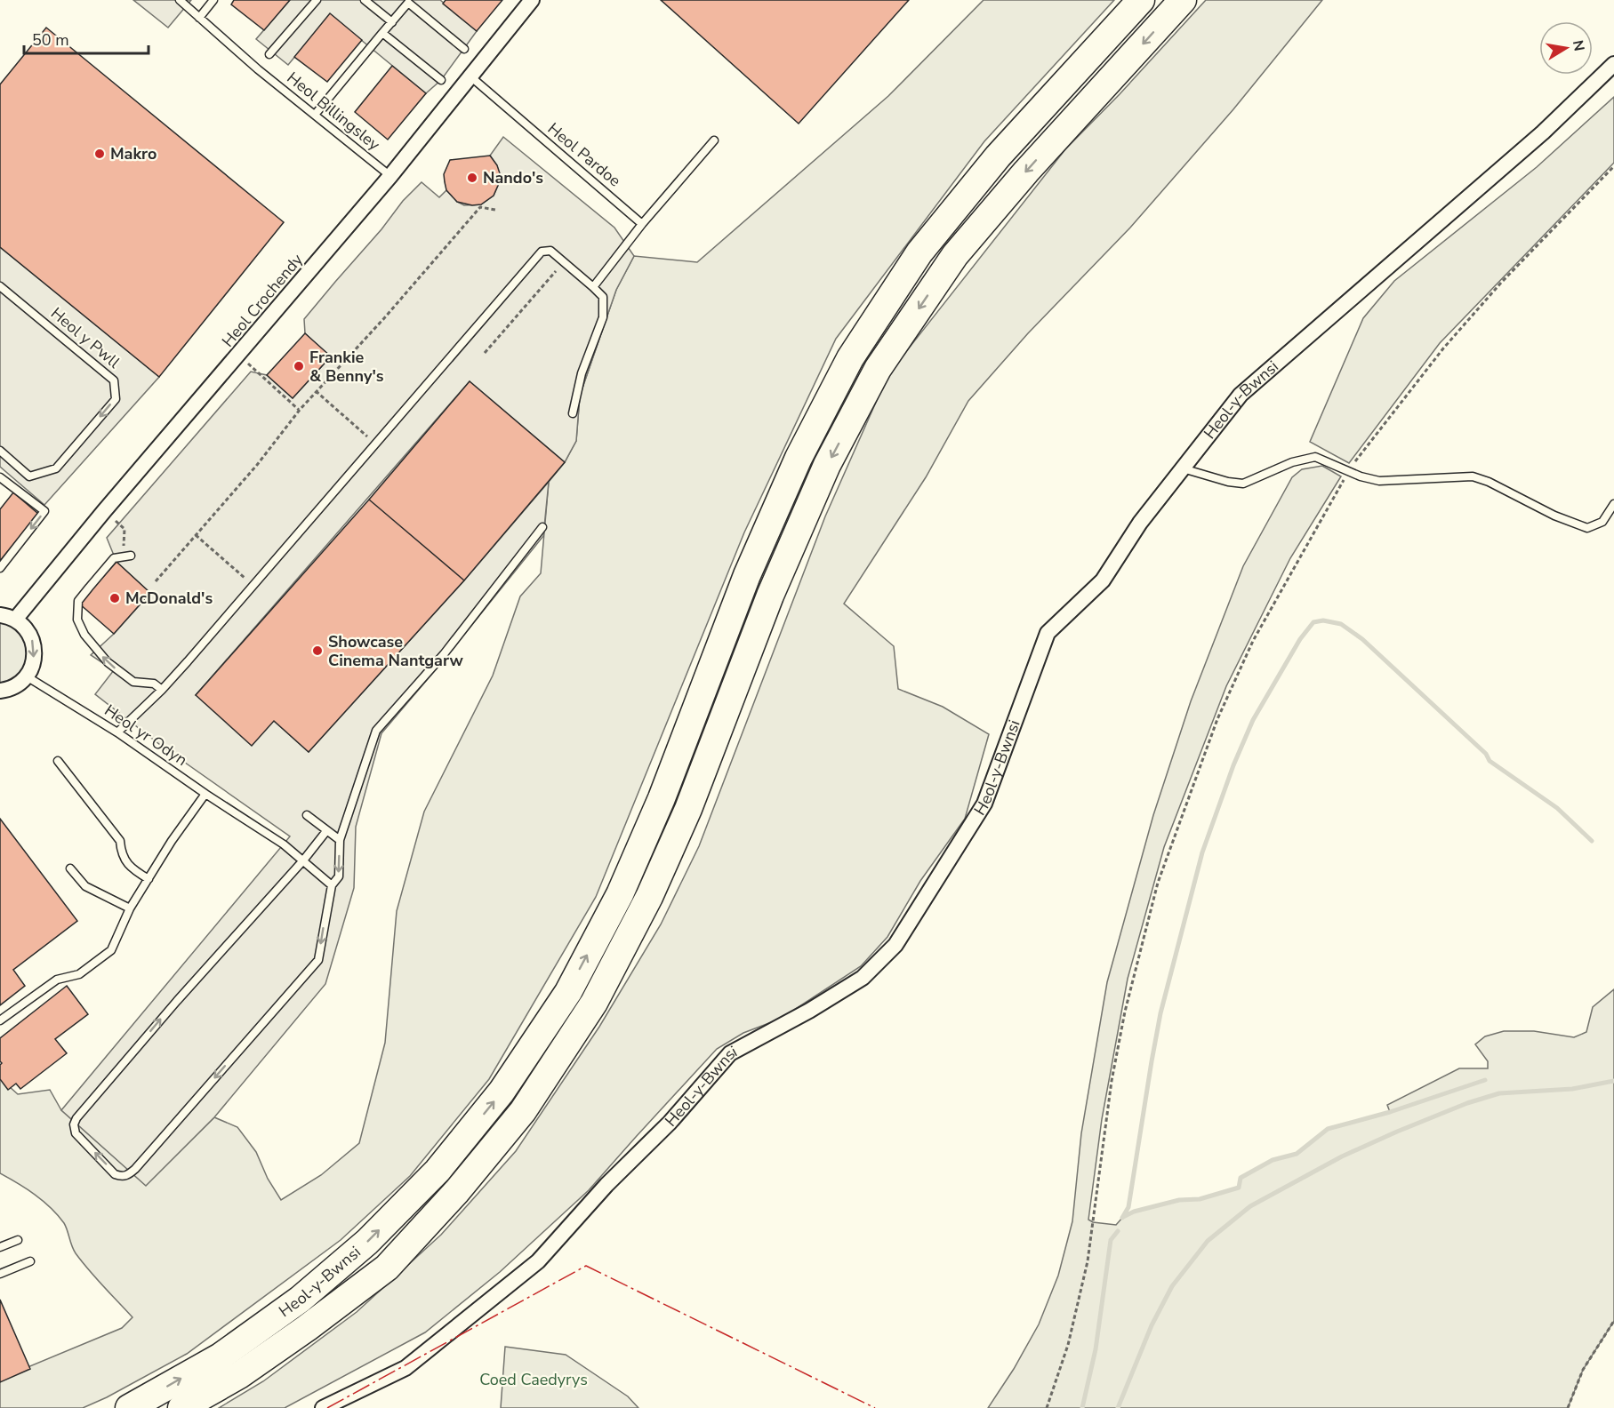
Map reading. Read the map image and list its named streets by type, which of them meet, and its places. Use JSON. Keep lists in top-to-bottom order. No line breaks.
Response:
{"streets":{"highway":["Heol-y-Bwnsi"],"street":["Heol Crochendy"],"lane":["Heol Billingsley","Heol Pardoe","Heol y Pwll","Heol yr Odyn"]},"crossings":[["Heol Billingsley","Heol Crochendy"],["Heol Pardoe","Heol Crochendy"]],"parks":["Coed Caedyrys"],"places":["Makro","Nando's","Frankie & Benny's","McDonald's","Showcase Cinema Nantgarw"],"scale_bar":"50 m","north":"right"}
